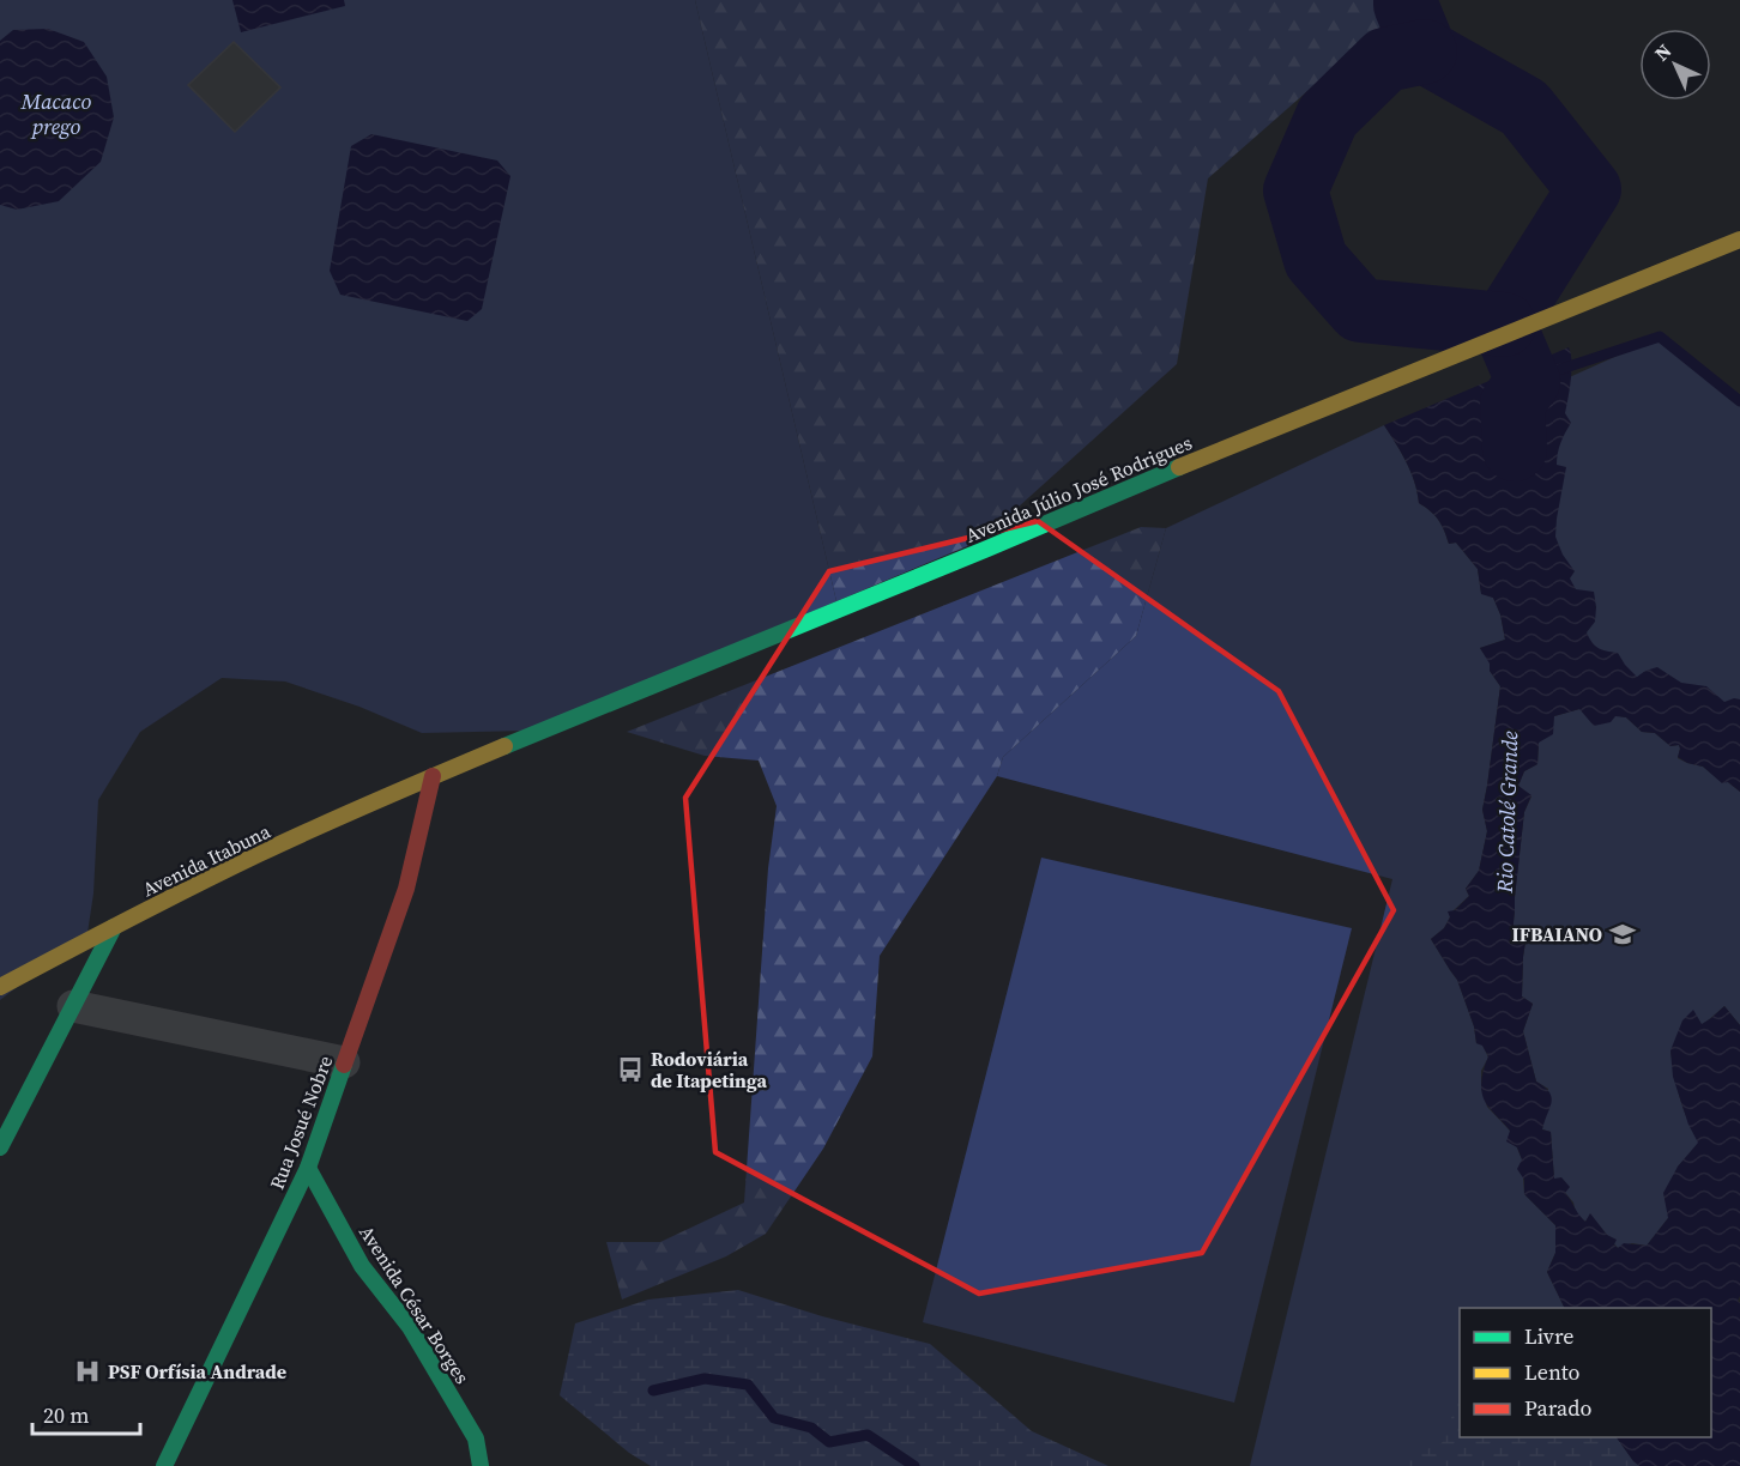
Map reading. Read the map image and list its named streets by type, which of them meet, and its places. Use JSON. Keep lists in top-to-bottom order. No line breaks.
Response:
{"streets":{"main road":["Avenida Júlio José Rodrigues","Avenida Itabuna","Rua Josué Nobre","Avenida César Borges"]},"crossings":[["Avenida Júlio José Rodrigues","Avenida Itabuna"],["Avenida Júlio José Rodrigues","Rua Josué Nobre"],["Avenida Itabuna","Rua Josué Nobre"],["Rua Josué Nobre","Avenida César Borges"]],"water":["Macaco prego","Rio Catolé Grande"],"places":{"school or university":["IFBAIANO"],"bus stop":["Rodoviária de Itapetinga"],"hospital":["PSF Orfísia Andrade"]},"legend":["Livre","Lento","Parado"],"scale_bar":"20 m","north":"top left"}
